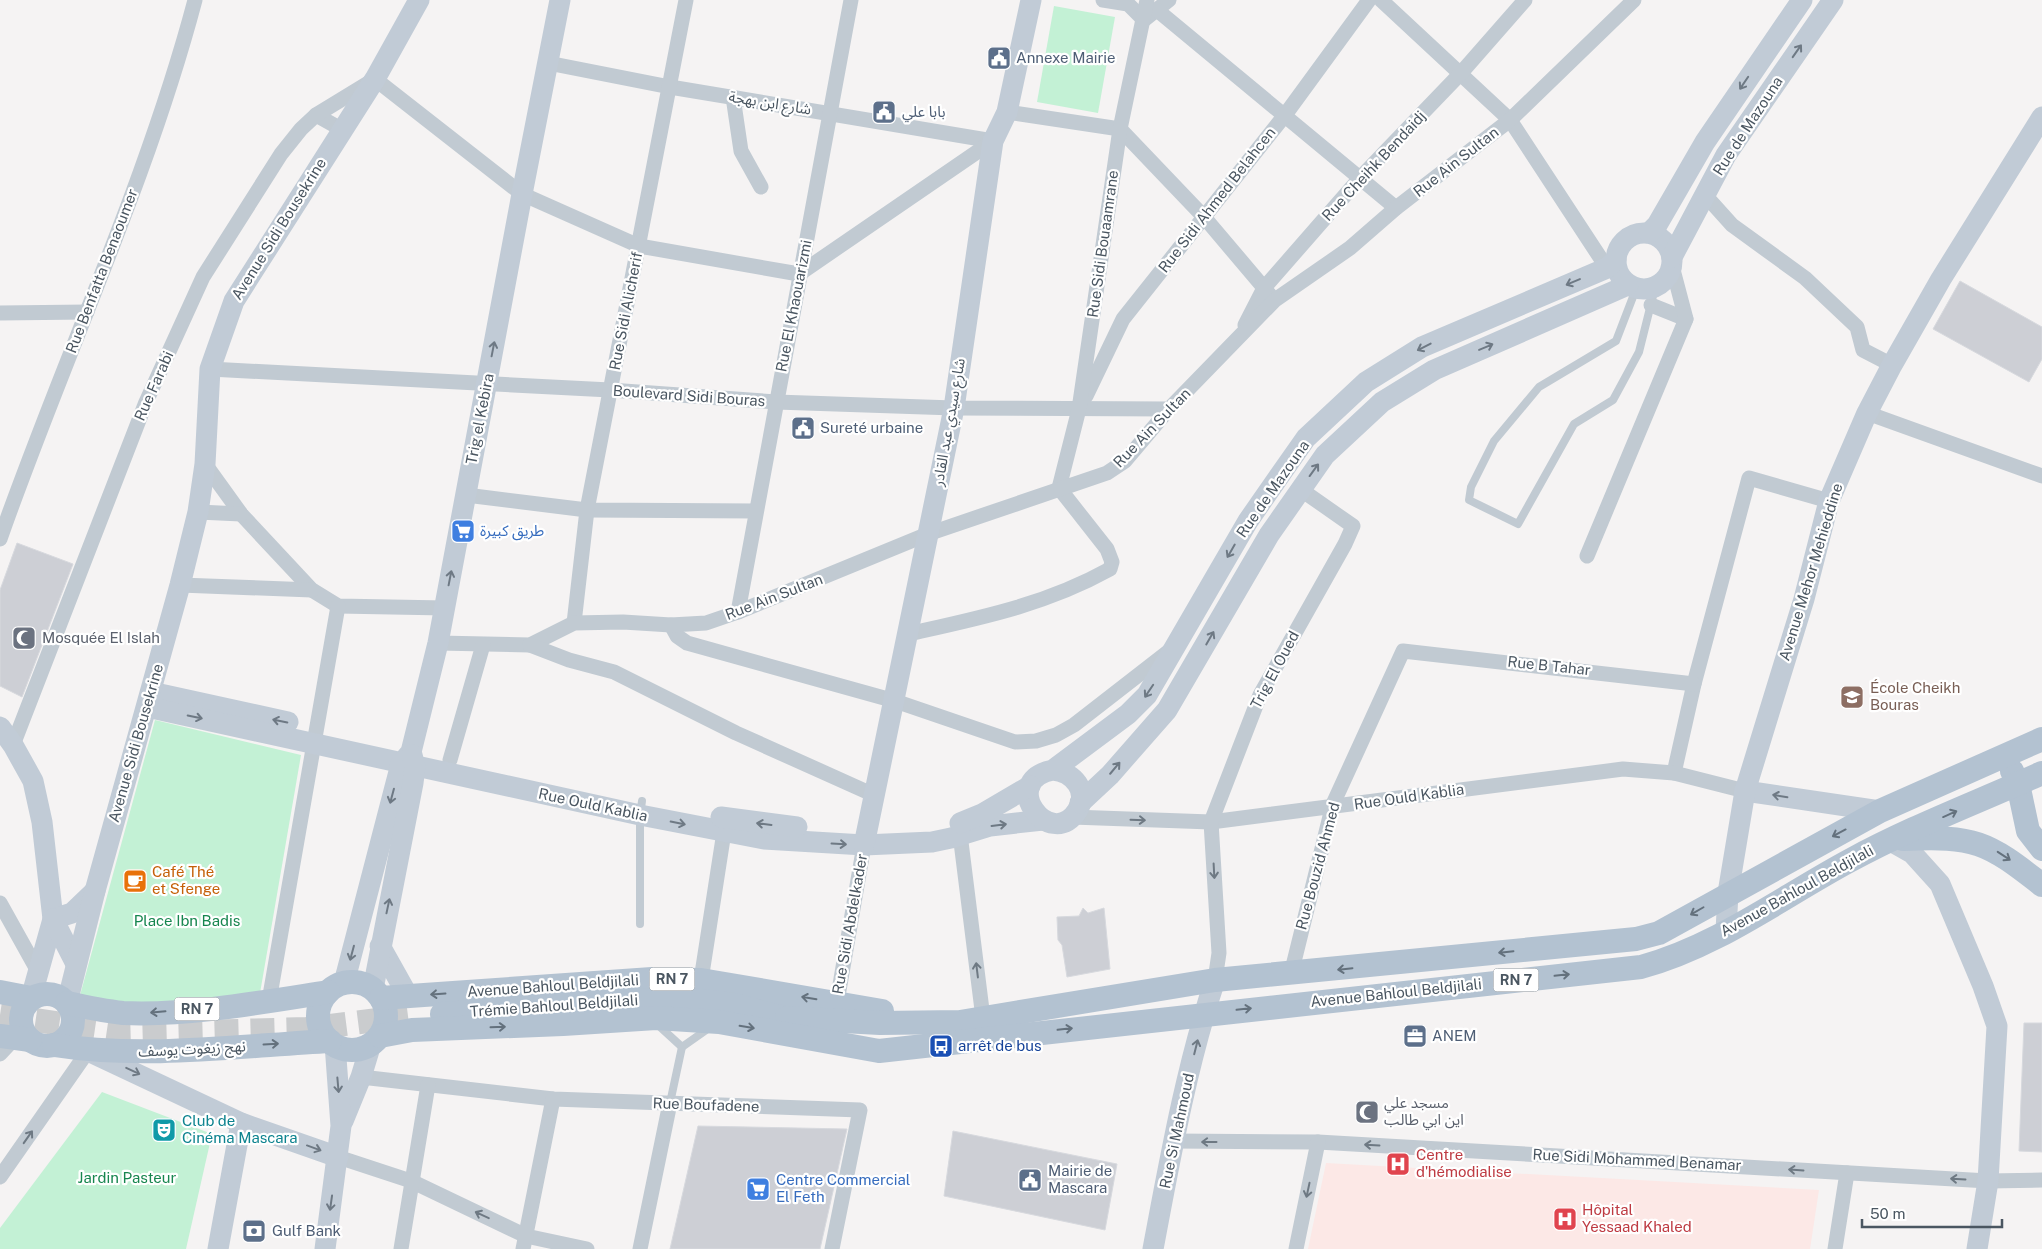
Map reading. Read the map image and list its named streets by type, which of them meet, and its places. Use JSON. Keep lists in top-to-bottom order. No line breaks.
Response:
{"streets":{"main road":["Avenue Bahloul Beldjilali","RN 7","Trémie Bahloul Beldjilali","نهج زيغوت يوسف"],"street":["شارع ابن بهجة","Rue de Mazouna","Rue Ain Sultan","Rue Cheihk Bendaidj","Rue Sidi Ahmed Belahcen","Avenue Sidi Bousekrine","Rue Sidi Bouaamrane","Rue Benfatta Benaoumer","Rue El Khaouarizmi","Rue Sidi Alicherif","Rue Farabi","Boulevard Sidi Bouras","Trig el Kebira","شارع سيدي عبد القادر","Avenue Mehor Mehieddine","Rue B Tahar","Trig El Oued","Rue Ould Kablia","Rue Bouzid Ahmed","Rue Sidi Abdelkader","Rue Boufadene","Rue Si Mahmoud","Rue Sidi Mohammed Benamar"]},"crossings":[["شارع ابن بهجة","Rue El Khaouarizmi"],["شارع ابن بهجة","Rue Sidi Alicherif"],["شارع ابن بهجة","Trig el Kebira"],["شارع ابن بهجة","شارع سيدي عبد القادر"],["Rue de Mazouna","Trig El Oued"],["Rue de Mazouna","Rue Ould Kablia"],["Rue Ain Sultan","Rue Cheihk Bendaidj"],["Rue Ain Sultan","Rue Sidi Bouaamrane"],["Rue Ain Sultan","Rue El Khaouarizmi"],["Rue Ain Sultan","Rue Sidi Alicherif"],["Rue Ain Sultan","Boulevard Sidi Bouras"],["Rue Ain Sultan","Trig el Kebira"],["Rue Ain Sultan","شارع سيدي عبد القادر"],["Rue Sidi Ahmed Belahcen","Rue Sidi Bouaamrane"],["Rue Sidi Ahmed Belahcen","Boulevard Sidi Bouras"],["Avenue Sidi Bousekrine","Rue Farabi"],["Avenue Sidi Bousekrine","Boulevard Sidi Bouras"],["Avenue Sidi Bousekrine","Rue Ould Kablia"],["Avenue Sidi Bousekrine","RN 7"],["Rue Sidi Bouaamrane","Boulevard Sidi Bouras"],["Rue El Khaouarizmi","Boulevard Sidi Bouras"],["Rue Sidi Alicherif","Boulevard Sidi Bouras"],["Boulevard Sidi Bouras","Trig el Kebira"],["Boulevard Sidi Bouras","شارع سيدي عبد القادر"],["Trig el Kebira","Rue Ould Kablia"],["شارع سيدي عبد القادر","Rue Ould Kablia"],["شارع سيدي عبد القادر","Rue Sidi Abdelkader"],["Avenue Mehor Mehieddine","Rue Ould Kablia"],["Avenue Mehor Mehieddine","Avenue Bahloul Beldjilali"],["Rue B Tahar","Rue Bouzid Ahmed"],["Trig El Oued","Rue Ould Kablia"],["Rue Ould Kablia","Rue Bouzid Ahmed"],["Rue Ould Kablia","Rue Sidi Abdelkader"],["Rue Bouzid Ahmed","Avenue Bahloul Beldjilali"],["Avenue Bahloul Beldjilali","Rue Sidi Abdelkader"],["Avenue Bahloul Beldjilali","RN 7"],["Avenue Bahloul Beldjilali","Trémie Bahloul Beldjilali"],["Avenue Bahloul Beldjilali","نهج زيغوت يوسف"],["Avenue Bahloul Beldjilali","Rue Si Mahmoud"],["RN 7","نهج زيغوت يوسف"],["Rue Si Mahmoud","Rue Sidi Mohammed Benamar"]],"one_way":["Trig el Kebira","Rue Si Mahmoud","Rue Sidi Mohammed Benamar"],"parks":["Place Ibn Badis","Jardin Pasteur"],"places":{"public building":["Annexe Mairie","بابا علي","Sureté urbaine","Mairie de Mascara"],"supermarket":["طريق كبيرة","Centre Commercial El Feth"],"mosque":["Mosquée El Islah","مسجد علي اين ابي طالب"],"school or university":["École Cheikh Bouras"],"cafe":["Café Thé et Sfenge"],"office":["ANEM"],"bus stop":["arrêt de bus"],"theatre":["Club de Cinéma Mascara"],"hospital":["Centre d'hémodialise","Hôpital Yessaad Khaled"],"bank":["Gulf Bank"]},"scale_bar":"50 m"}
